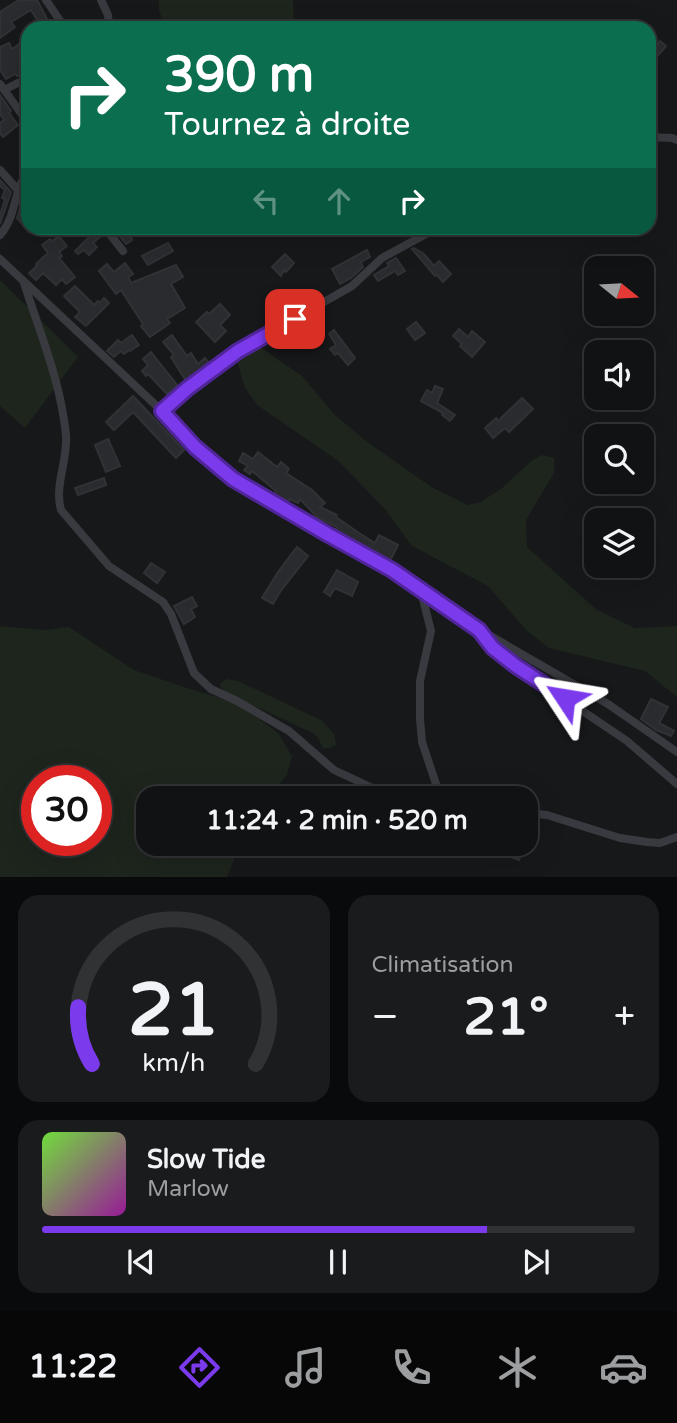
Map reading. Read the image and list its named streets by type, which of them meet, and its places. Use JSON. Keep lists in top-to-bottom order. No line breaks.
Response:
{"north":"right","page":{"turn":["390 m","Tournez à droite"],"limit":"30","trip":"11:24 · 2 min · 520 m","tile":"Climatisation","heat":["−","21°","+"],"song":["Slow Tide","Marlow"],"tabs":"11:22","gauge":["21","km/h"]}}
